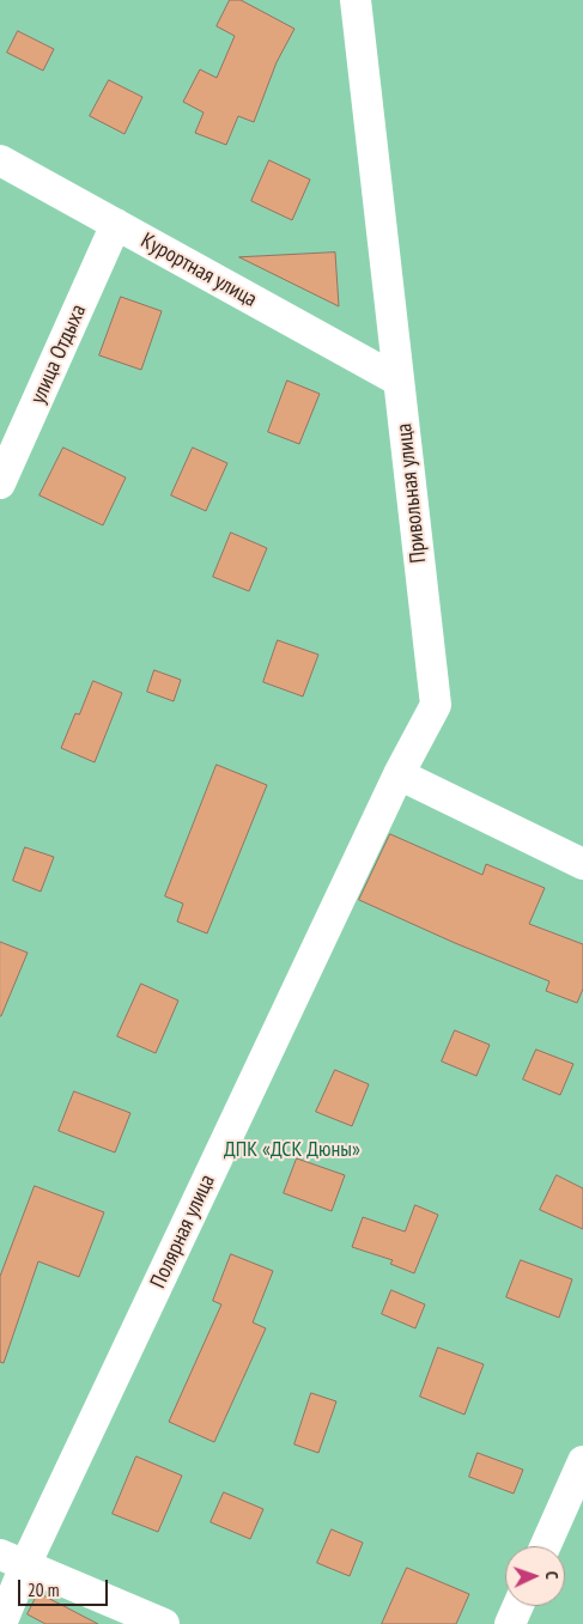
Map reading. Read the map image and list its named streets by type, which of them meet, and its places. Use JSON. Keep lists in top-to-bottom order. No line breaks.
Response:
{"streets":{"street":["Курортная улица","улица Отдыха","Привольная улица","Полярная улица"]},"crossings":[["Курортная улица","улица Отдыха"],["Курортная улица","Привольная улица"],["Привольная улица","Полярная улица"]],"parks":["ДПК «ДСК Дюны»"],"scale_bar":"20 m","north":"right"}
